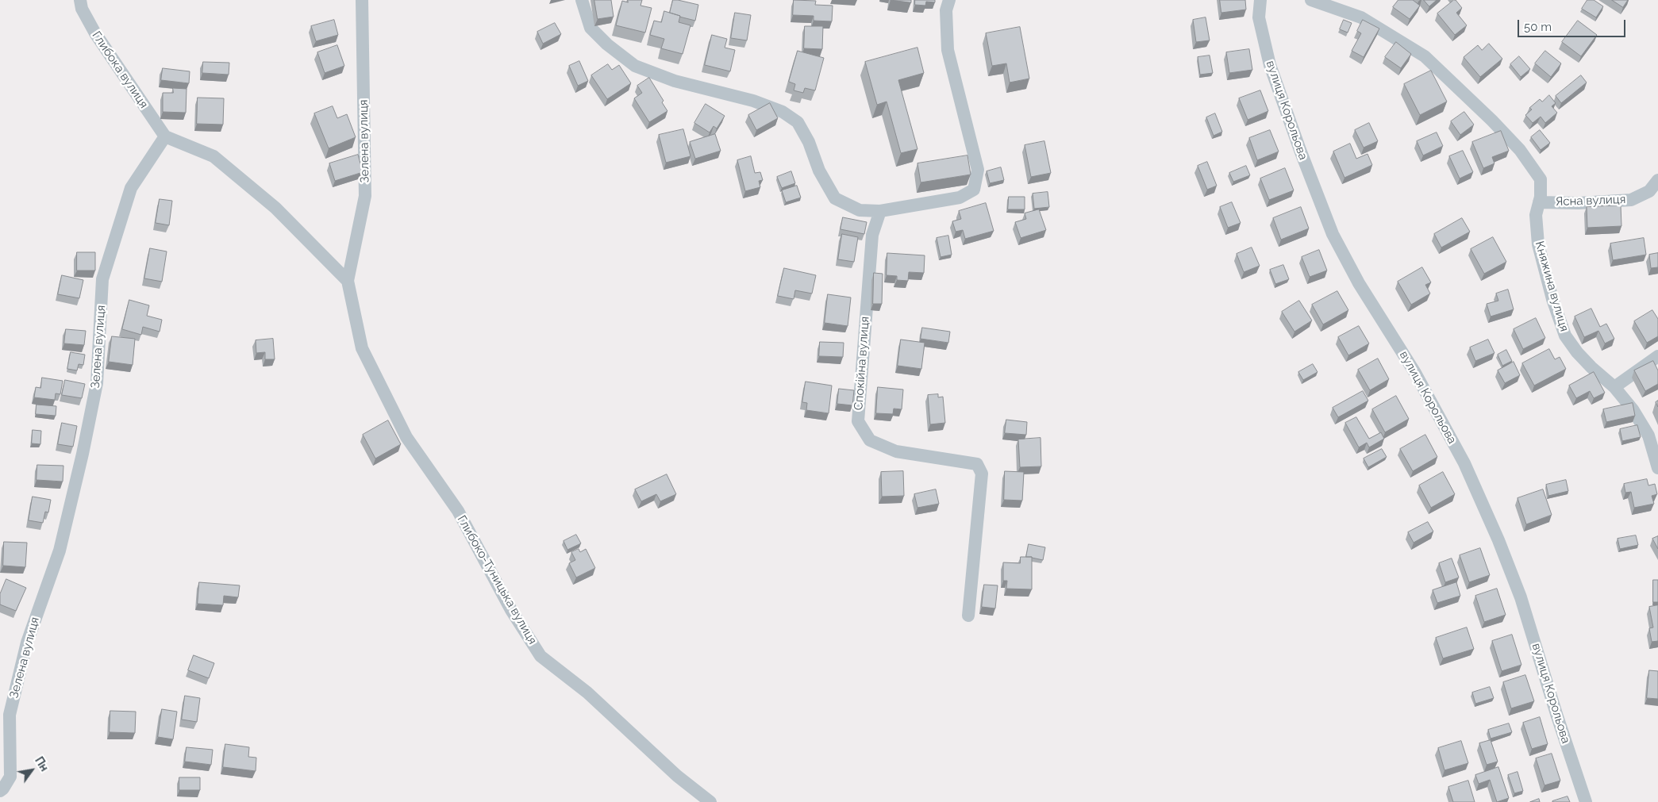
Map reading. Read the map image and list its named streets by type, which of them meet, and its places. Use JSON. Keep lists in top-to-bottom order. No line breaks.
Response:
{"streets":{"street":["Глибока вулиця","вулиця Корольова","Зелена вулиця","Ясна вулиця","Княжина вулиця","Спокійна вулиця","Глибоко-Туницька вулиця"]},"crossings":[["Глибока вулиця","Зелена вулиця"],["Зелена вулиця","Глибоко-Туницька вулиця"],["Ясна вулиця","Княжина вулиця"]],"scale_bar":"50 m","north":"top right"}
